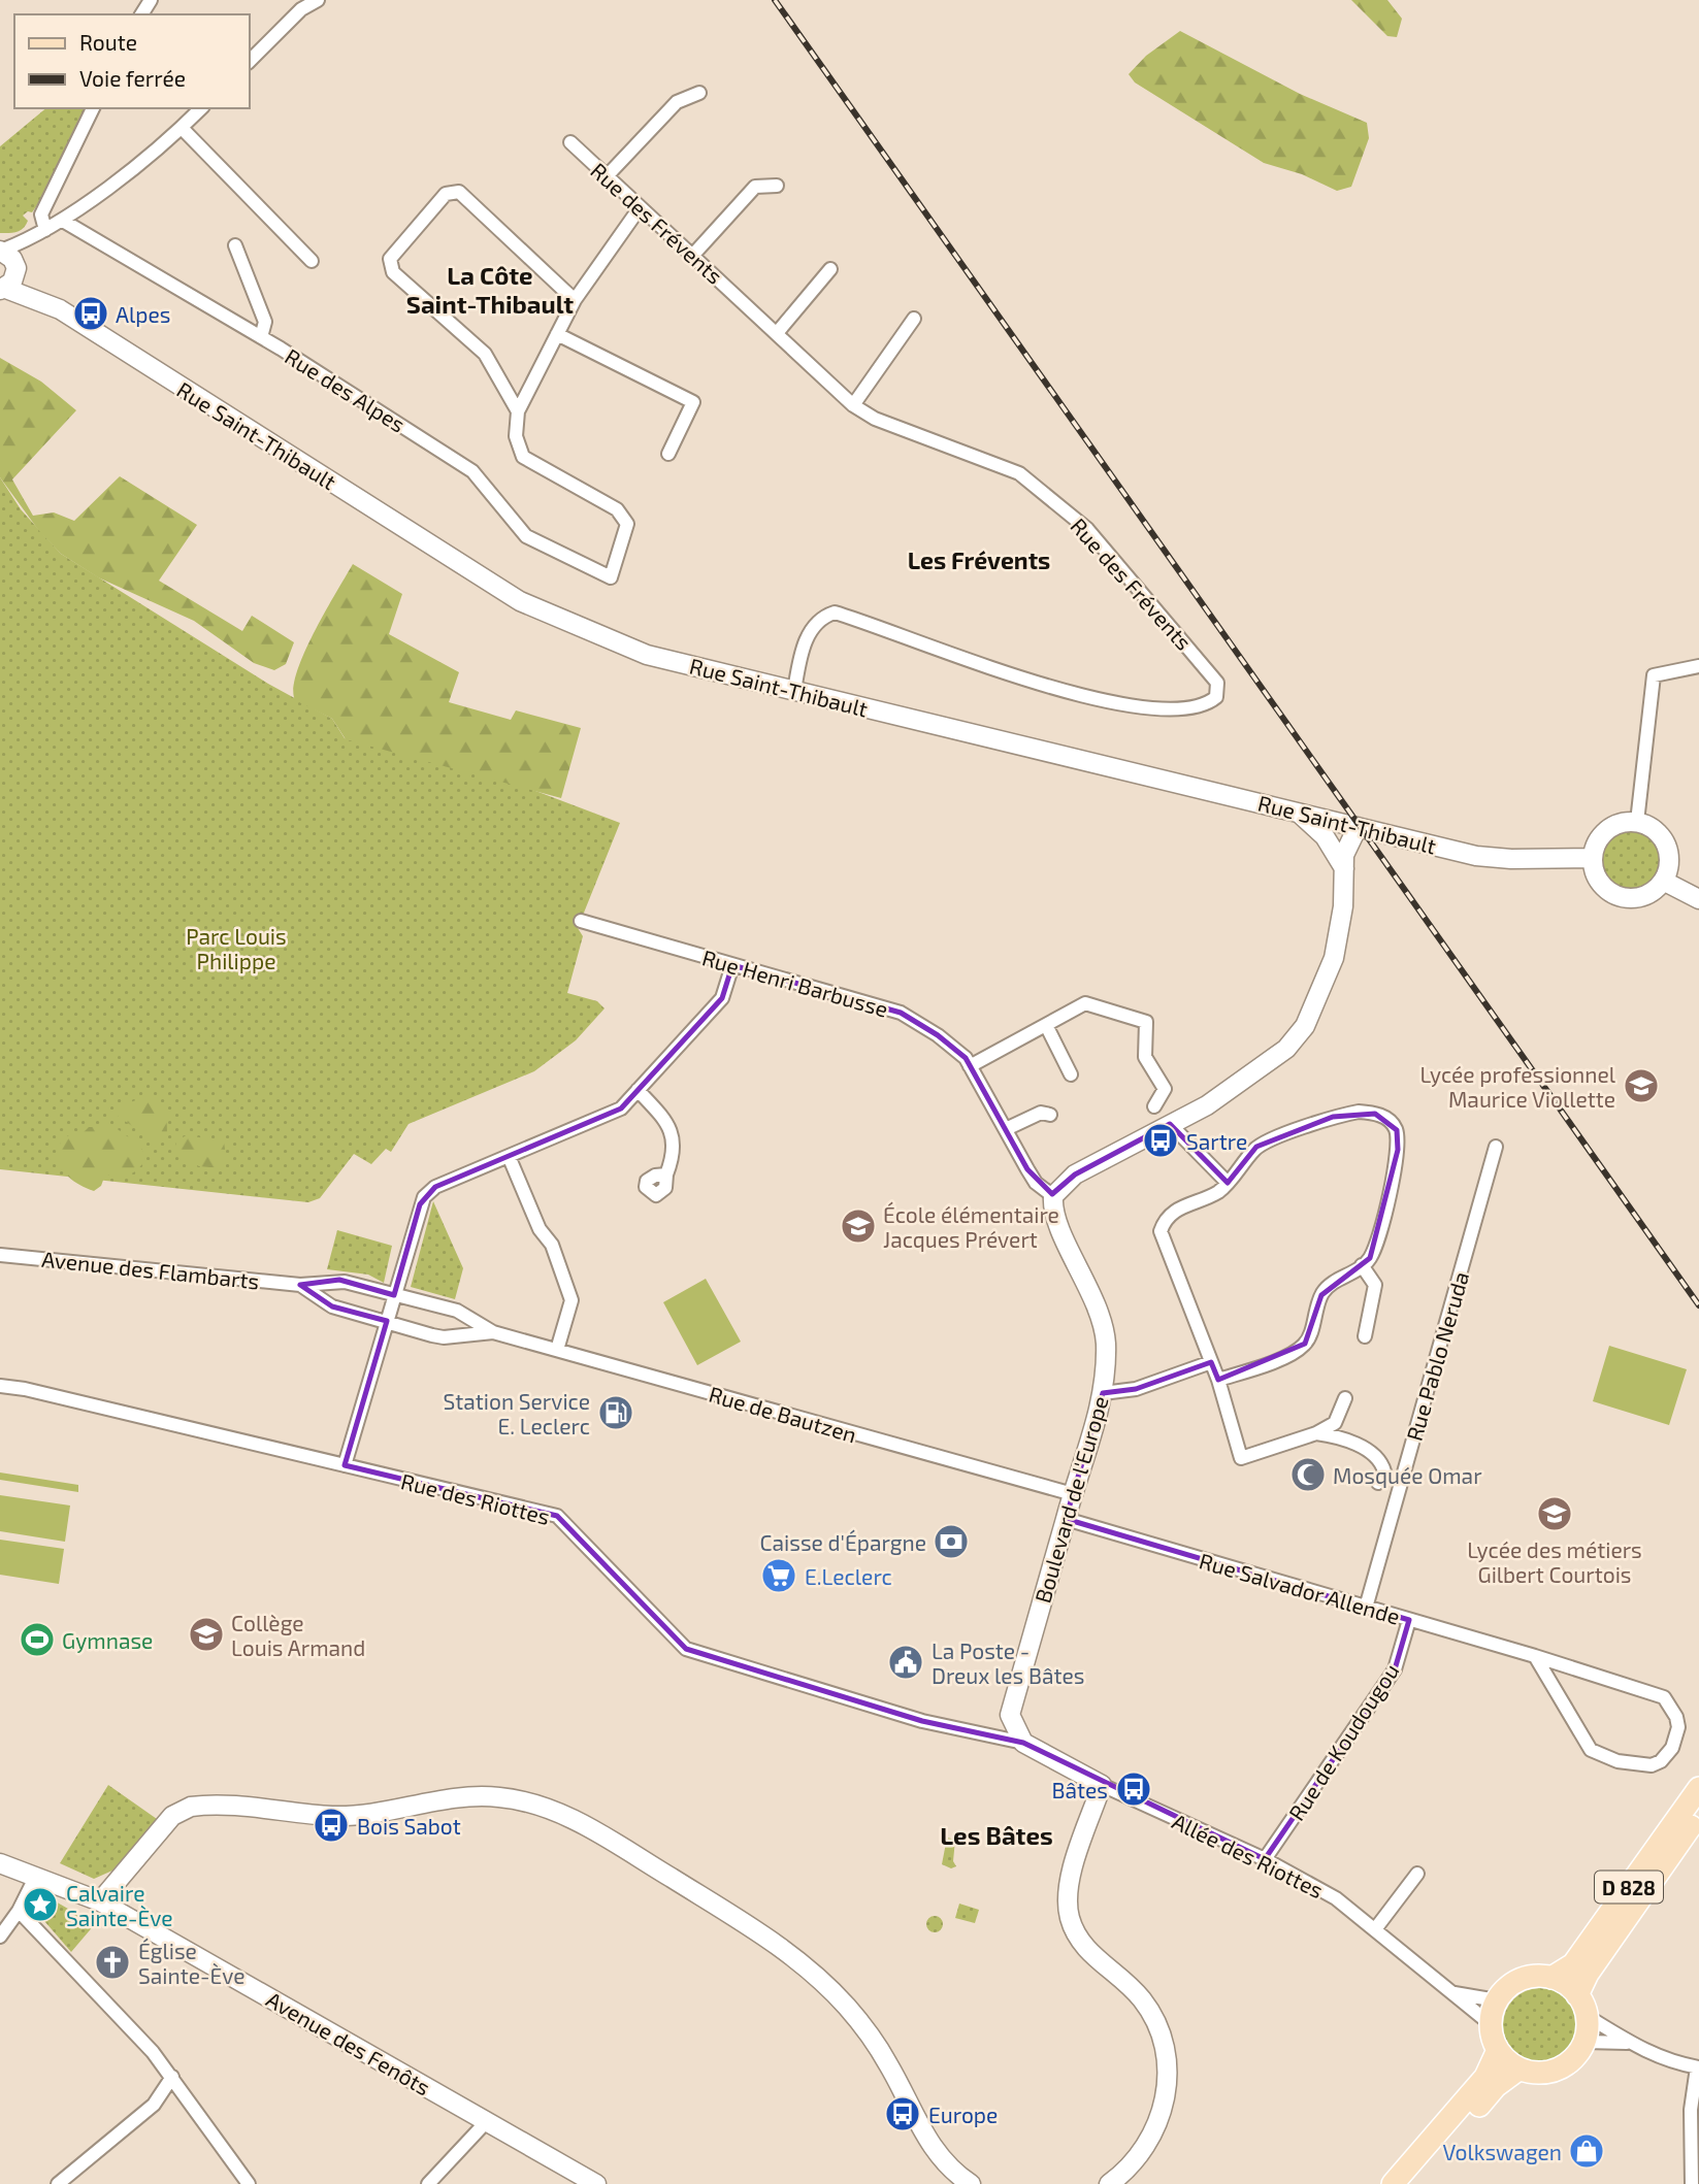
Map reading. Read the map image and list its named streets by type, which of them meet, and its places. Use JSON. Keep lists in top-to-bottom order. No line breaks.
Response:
{"streets":{"main road":["D 828"],"street":["Rue des Frévents","Rue des Alpes","Rue Saint-Thibault","Rue Henri Barbusse","Avenue des Flambarts","Rue Pablo Neruda","Rue de Bautzen","Rue des Riottes","Boulevard de l'Europe","Rue Salvador Allende","Rue de Koudougou","Allée des Riottes","Avenue des Fenôts"]},"crossings":[["Rue des Frévents","Rue Saint-Thibault"],["Rue Henri Barbusse","Boulevard de l'Europe"],["Avenue des Flambarts","Rue de Bautzen"],["Rue Pablo Neruda","Rue Salvador Allende"],["Rue de Bautzen","Boulevard de l'Europe"],["Rue des Riottes","Boulevard de l'Europe"],["Boulevard de l'Europe","Rue Salvador Allende"],["Rue Salvador Allende","Rue de Koudougou"],["Rue de Koudougou","Allée des Riottes"],["Allée des Riottes","D 828"]],"districts":["La Côte Saint-Thibault","Les Frévents","Les Bâtes"],"parks":["Parc Louis Philippe"],"places":{"bus stop":["Alpes","Sartre","Bâtes","Bois Sabot","Europe"],"school or university":["Lycée professionnel Maurice Viollette","École élémentaire Jacques Prévert","Lycée des métiers Gilbert Courtois","Collège Louis Armand"],"fuel station":["Station Service E. Leclerc"],"mosque":["Mosquée Omar"],"bank":["Caisse d'Épargne"],"supermarket":["E.Leclerc"],"sports":["Gymnase"],"public building":["La Poste - Dreux les Bâtes"],"place":["Calvaire Sainte-Ève"],"church":["Église Sainte-Ève"],"shop":["Volkswagen"]},"legend":["Route","Voie ferrée"]}
